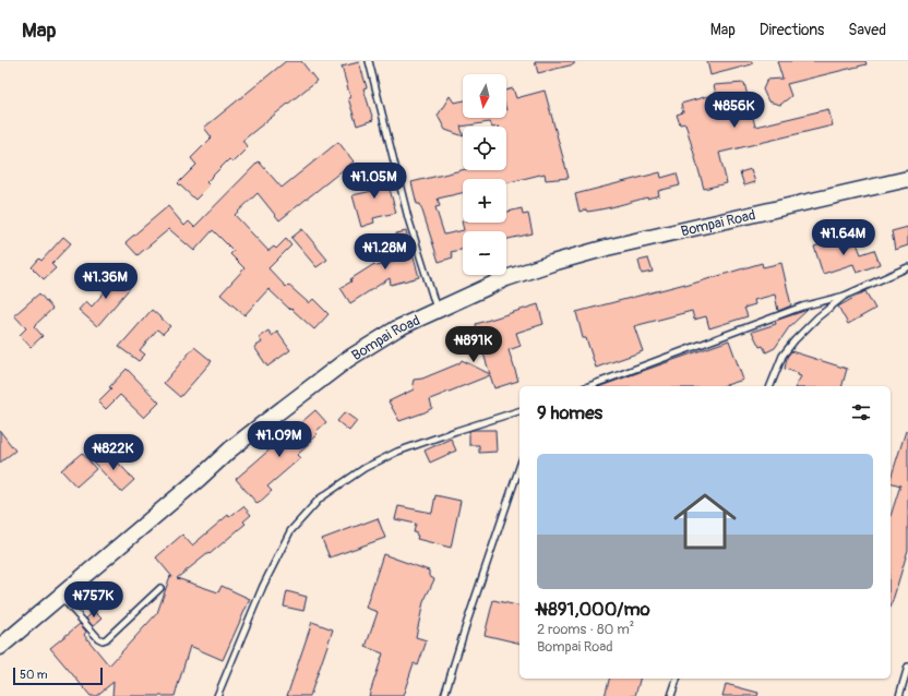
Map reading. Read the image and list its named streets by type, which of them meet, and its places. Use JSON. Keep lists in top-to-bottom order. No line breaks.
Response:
{"streets":{"main road":["Bompai Road"]},"scale_bar":"50 m","north":"bottom","page":{"header":"Map","nav":["Map","Directions","Saved"],"map_buttons":["+","−"],"price":["₦856K","₦1.05M","₦1.64M","₦1.28M","₦1.36M","₦891K","₦1.09M","₦822K","₦757K"],"heading":"9 homes","list":[{"name":"₦891,000/mo","note":"2 rooms · 80 m² · Bompai Road"}],"scale":"50 m"}}
